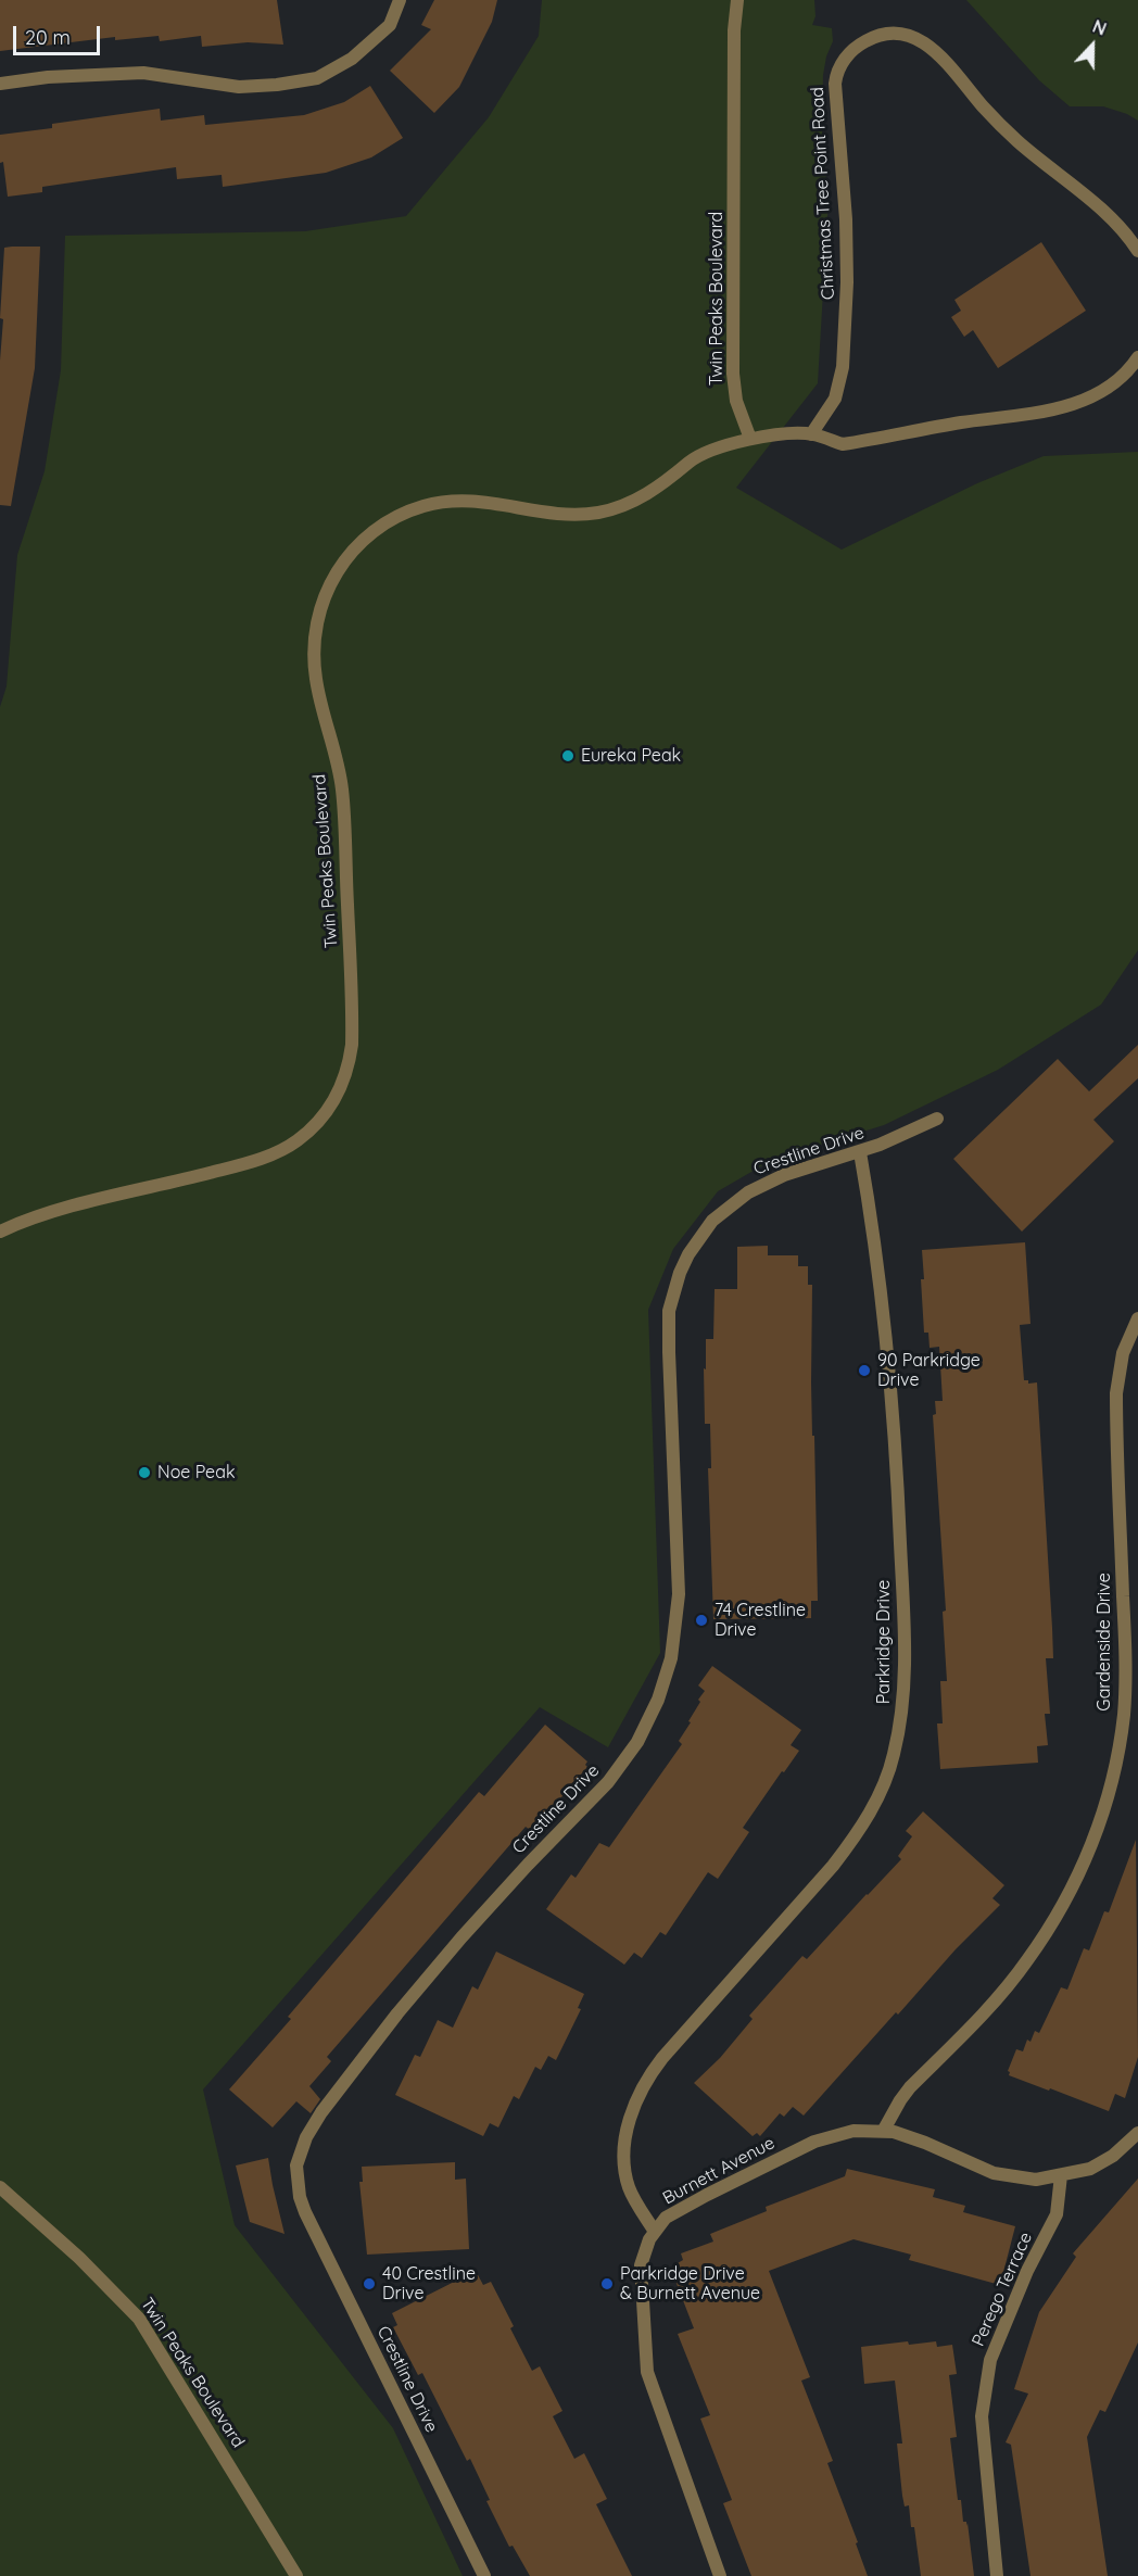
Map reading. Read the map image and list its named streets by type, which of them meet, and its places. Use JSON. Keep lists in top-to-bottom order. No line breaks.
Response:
{"streets":{"street":["Christmas Tree Point Road","Twin Peaks Boulevard","Crestline Drive","Parkridge Drive","Gardenside Drive","Burnett Avenue","Perego Terrace"]},"crossings":[["Crestline Drive","Parkridge Drive"],["Parkridge Drive","Burnett Avenue"],["Gardenside Drive","Burnett Avenue"],["Burnett Avenue","Perego Terrace"]],"places":["Eureka Peak","90 Parkridge Drive","Noe Peak","74 Crestline Drive","40 Crestline Drive","Parkridge Drive & Burnett Avenue"],"scale_bar":"20 m","north":"top"}
